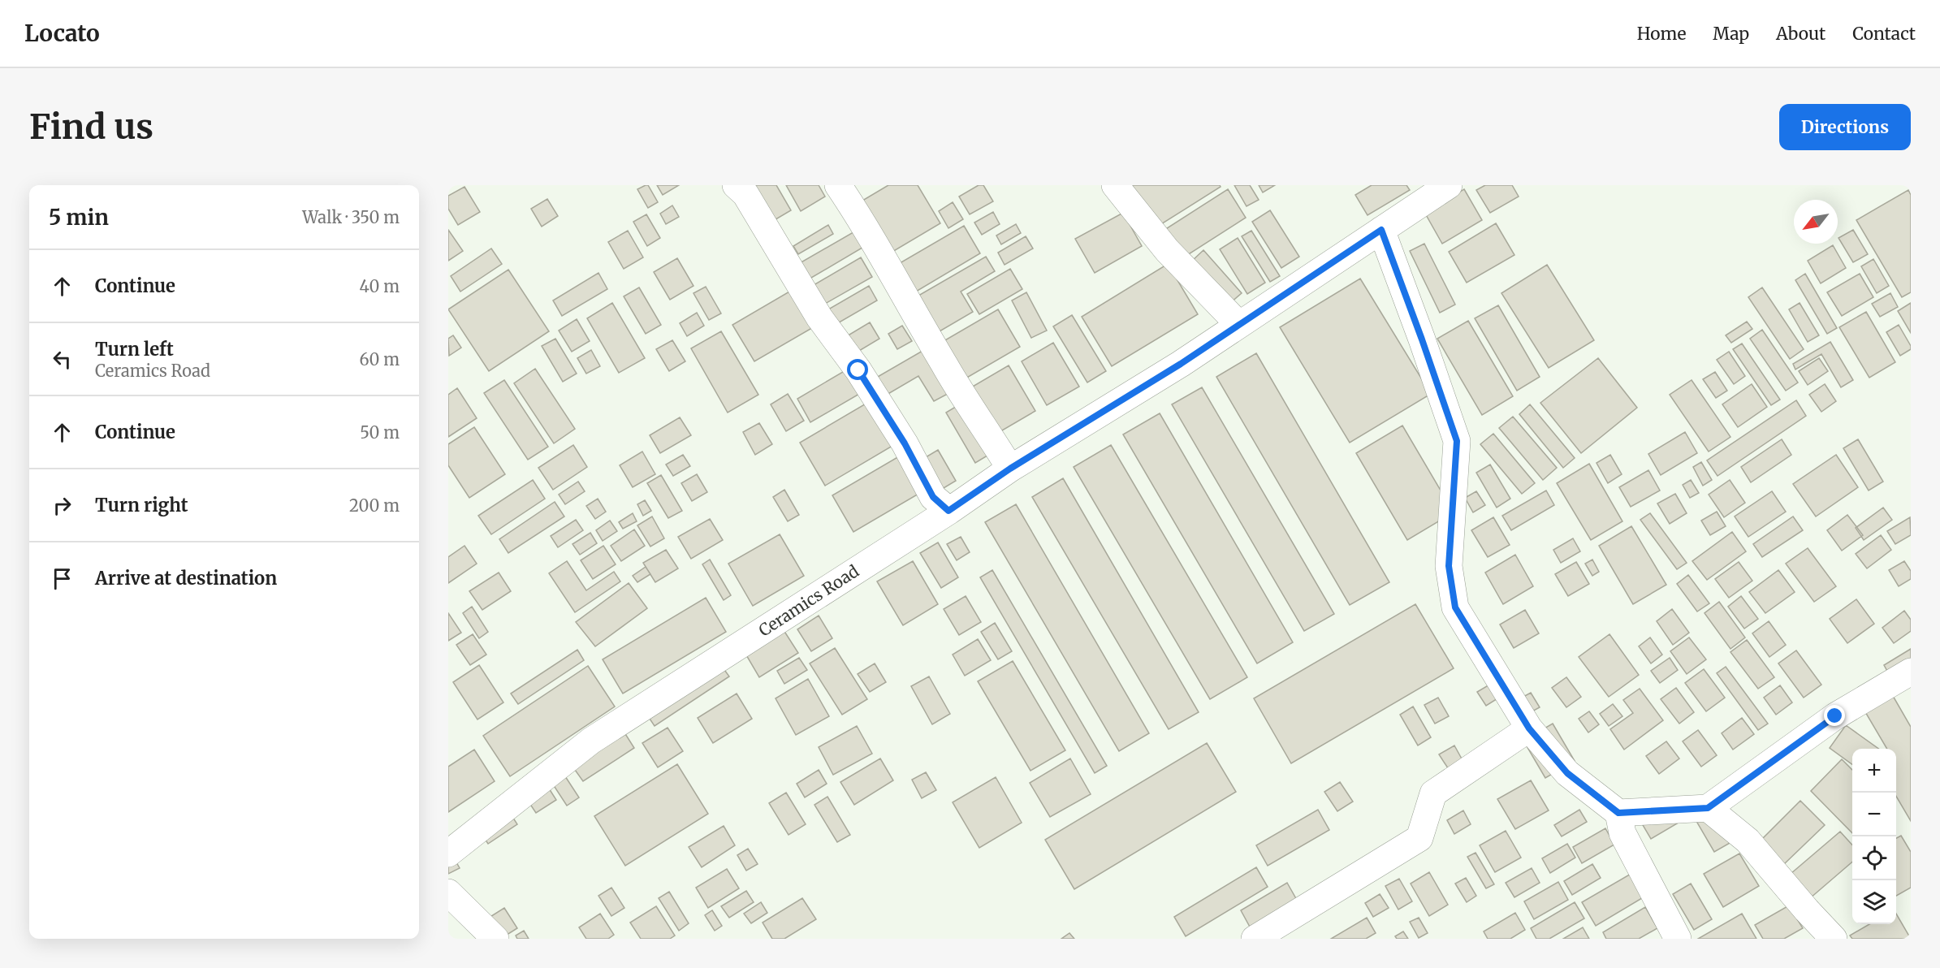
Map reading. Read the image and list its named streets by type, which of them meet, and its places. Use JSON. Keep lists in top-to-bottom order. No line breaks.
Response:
{"streets":{"street":["Ceramics Road"]},"north":"bottom left","page":{"header":"Locato","nav":["Home","Map","About","Contact"],"buttons":"Directions","title":"Find us","heading":["5 min","Walk · 350 m"],"list":[["Continue","40 m"],["Turn left","Ceramics Road","60 m"],["Continue","50 m"],["Turn right","200 m"],"Arrive at destination"],"map_buttons":["+","−"]}}
